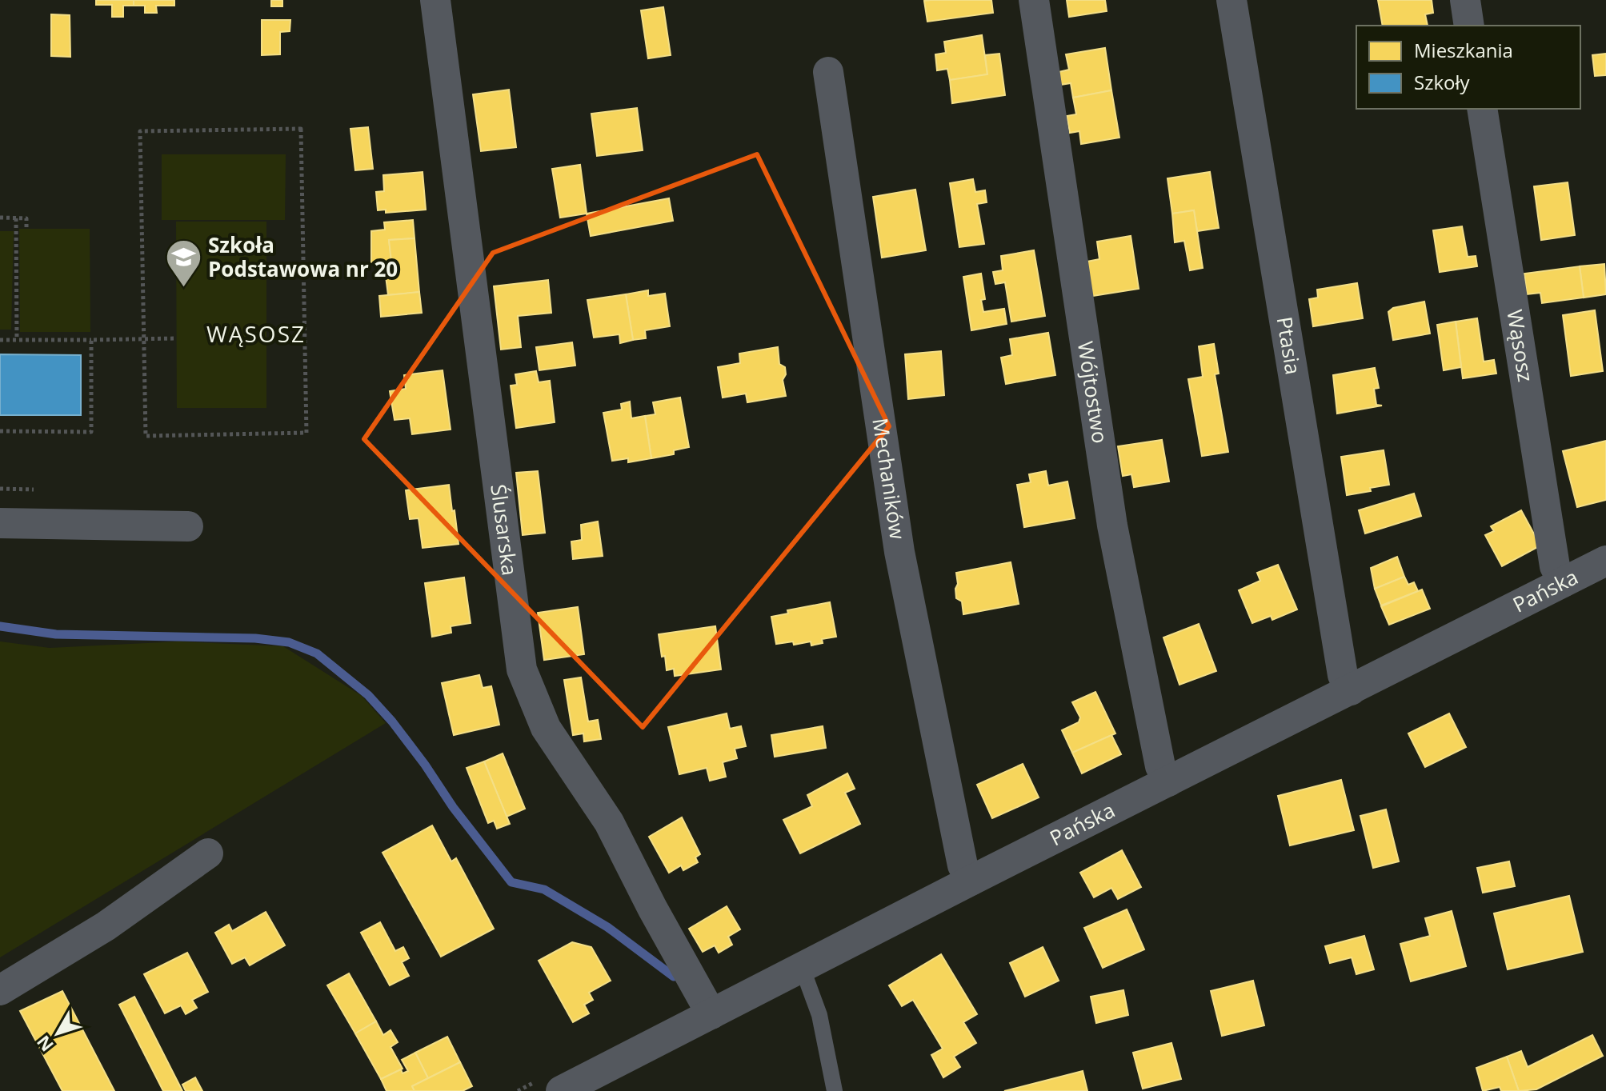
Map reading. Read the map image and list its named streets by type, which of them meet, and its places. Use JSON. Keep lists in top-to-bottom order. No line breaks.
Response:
{"streets":{"street":["Wąsosz","Ptasia","Wójtostwo","Mechaników","Ślusarska","Pańska"]},"crossings":[["Wąsosz","Pańska"],["Ptasia","Pańska"],["Wójtostwo","Pańska"],["Mechaników","Pańska"],["Ślusarska","Pańska"]],"districts":["WĄSOSZ"],"places":{"school or university":["Szkoła Podstawowa nr 20"]},"legend":["Mieszkania","Szkoły"],"north":"bottom left"}
